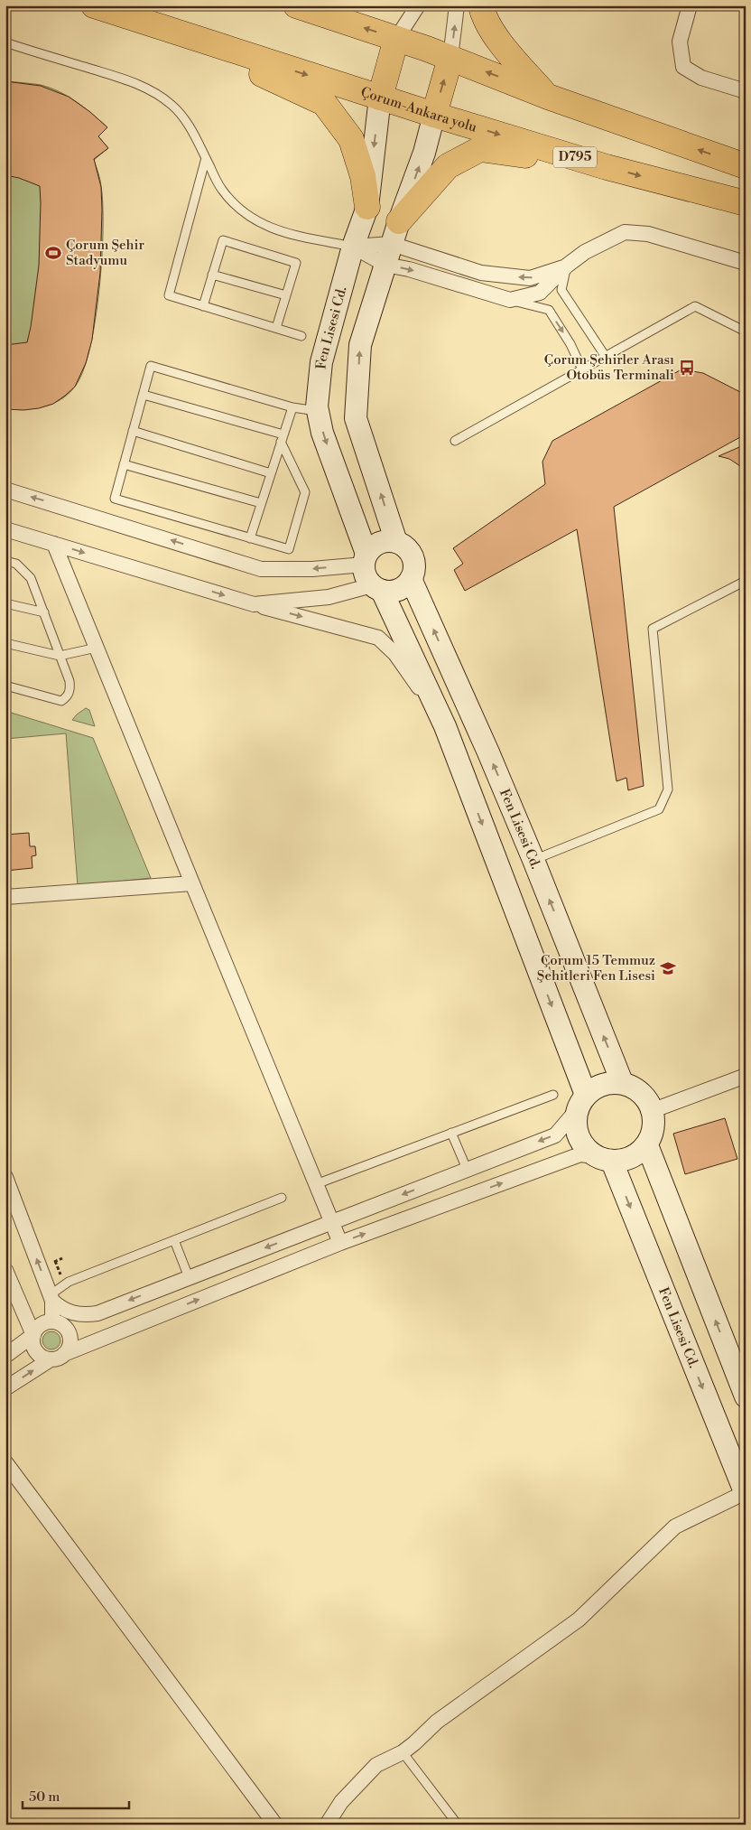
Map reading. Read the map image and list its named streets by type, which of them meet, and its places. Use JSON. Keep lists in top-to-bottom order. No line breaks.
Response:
{"streets":{"highway":["Çorum-Ankara yolu","D795"],"street":["Fen Lisesi Cd."]},"crossings":[["Çorum-Ankara yolu","Fen Lisesi Cd."]],"places":{"sports":["Çorum Şehir Stadyumu"],"bus stop":["Çorum Şehirler Arası Otobüs Terminali"],"school or university":["Çorum 15 Temmuz Şehitleri Fen Lisesi"]},"scale_bar":"50 m"}
